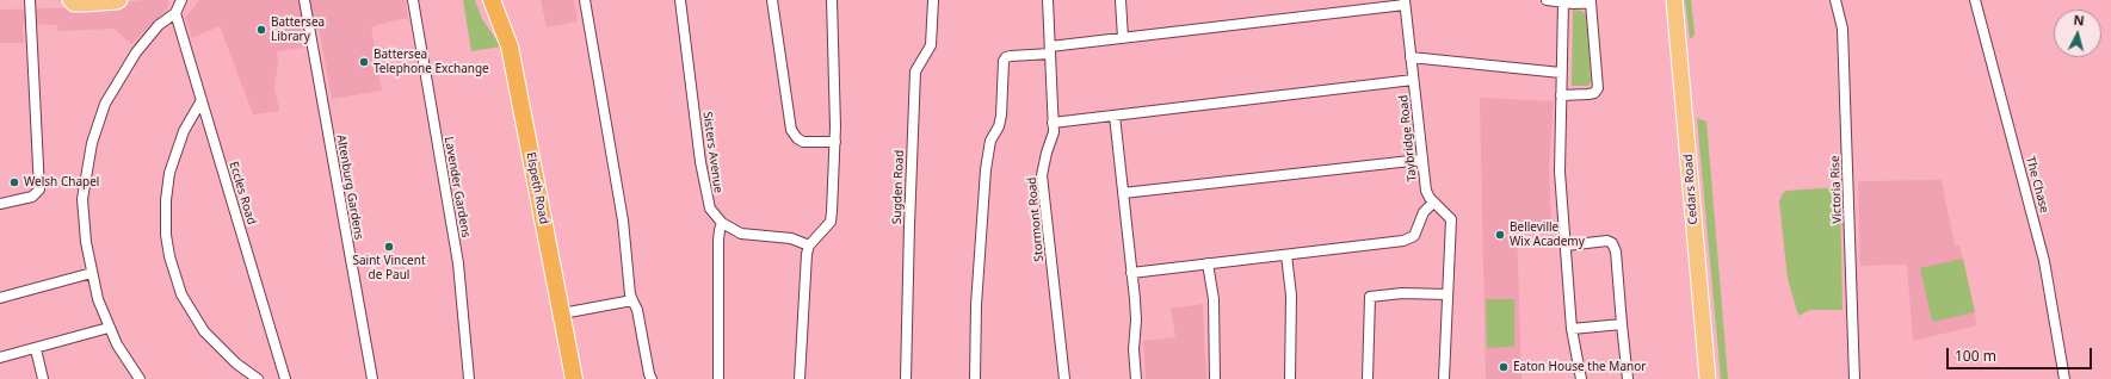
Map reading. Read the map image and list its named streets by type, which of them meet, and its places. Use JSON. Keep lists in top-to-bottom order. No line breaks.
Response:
{"streets":{"highway":["Elspeth Road"],"main road":["Cedars Road"],"street":["Taybridge Road","Sisters Avenue","The Chase","Altenburg Gardens","Lavender Gardens","Sugden Road","Victoria Rise","Eccles Road","Stormont Road"]},"places":["Battersea Library","Battersea Telephone Exchange","Welsh Chapel","Belleville Wix Academy","Saint Vincent de Paul","Eaton House the Manor"],"scale_bar":"100 m","north":"top"}
